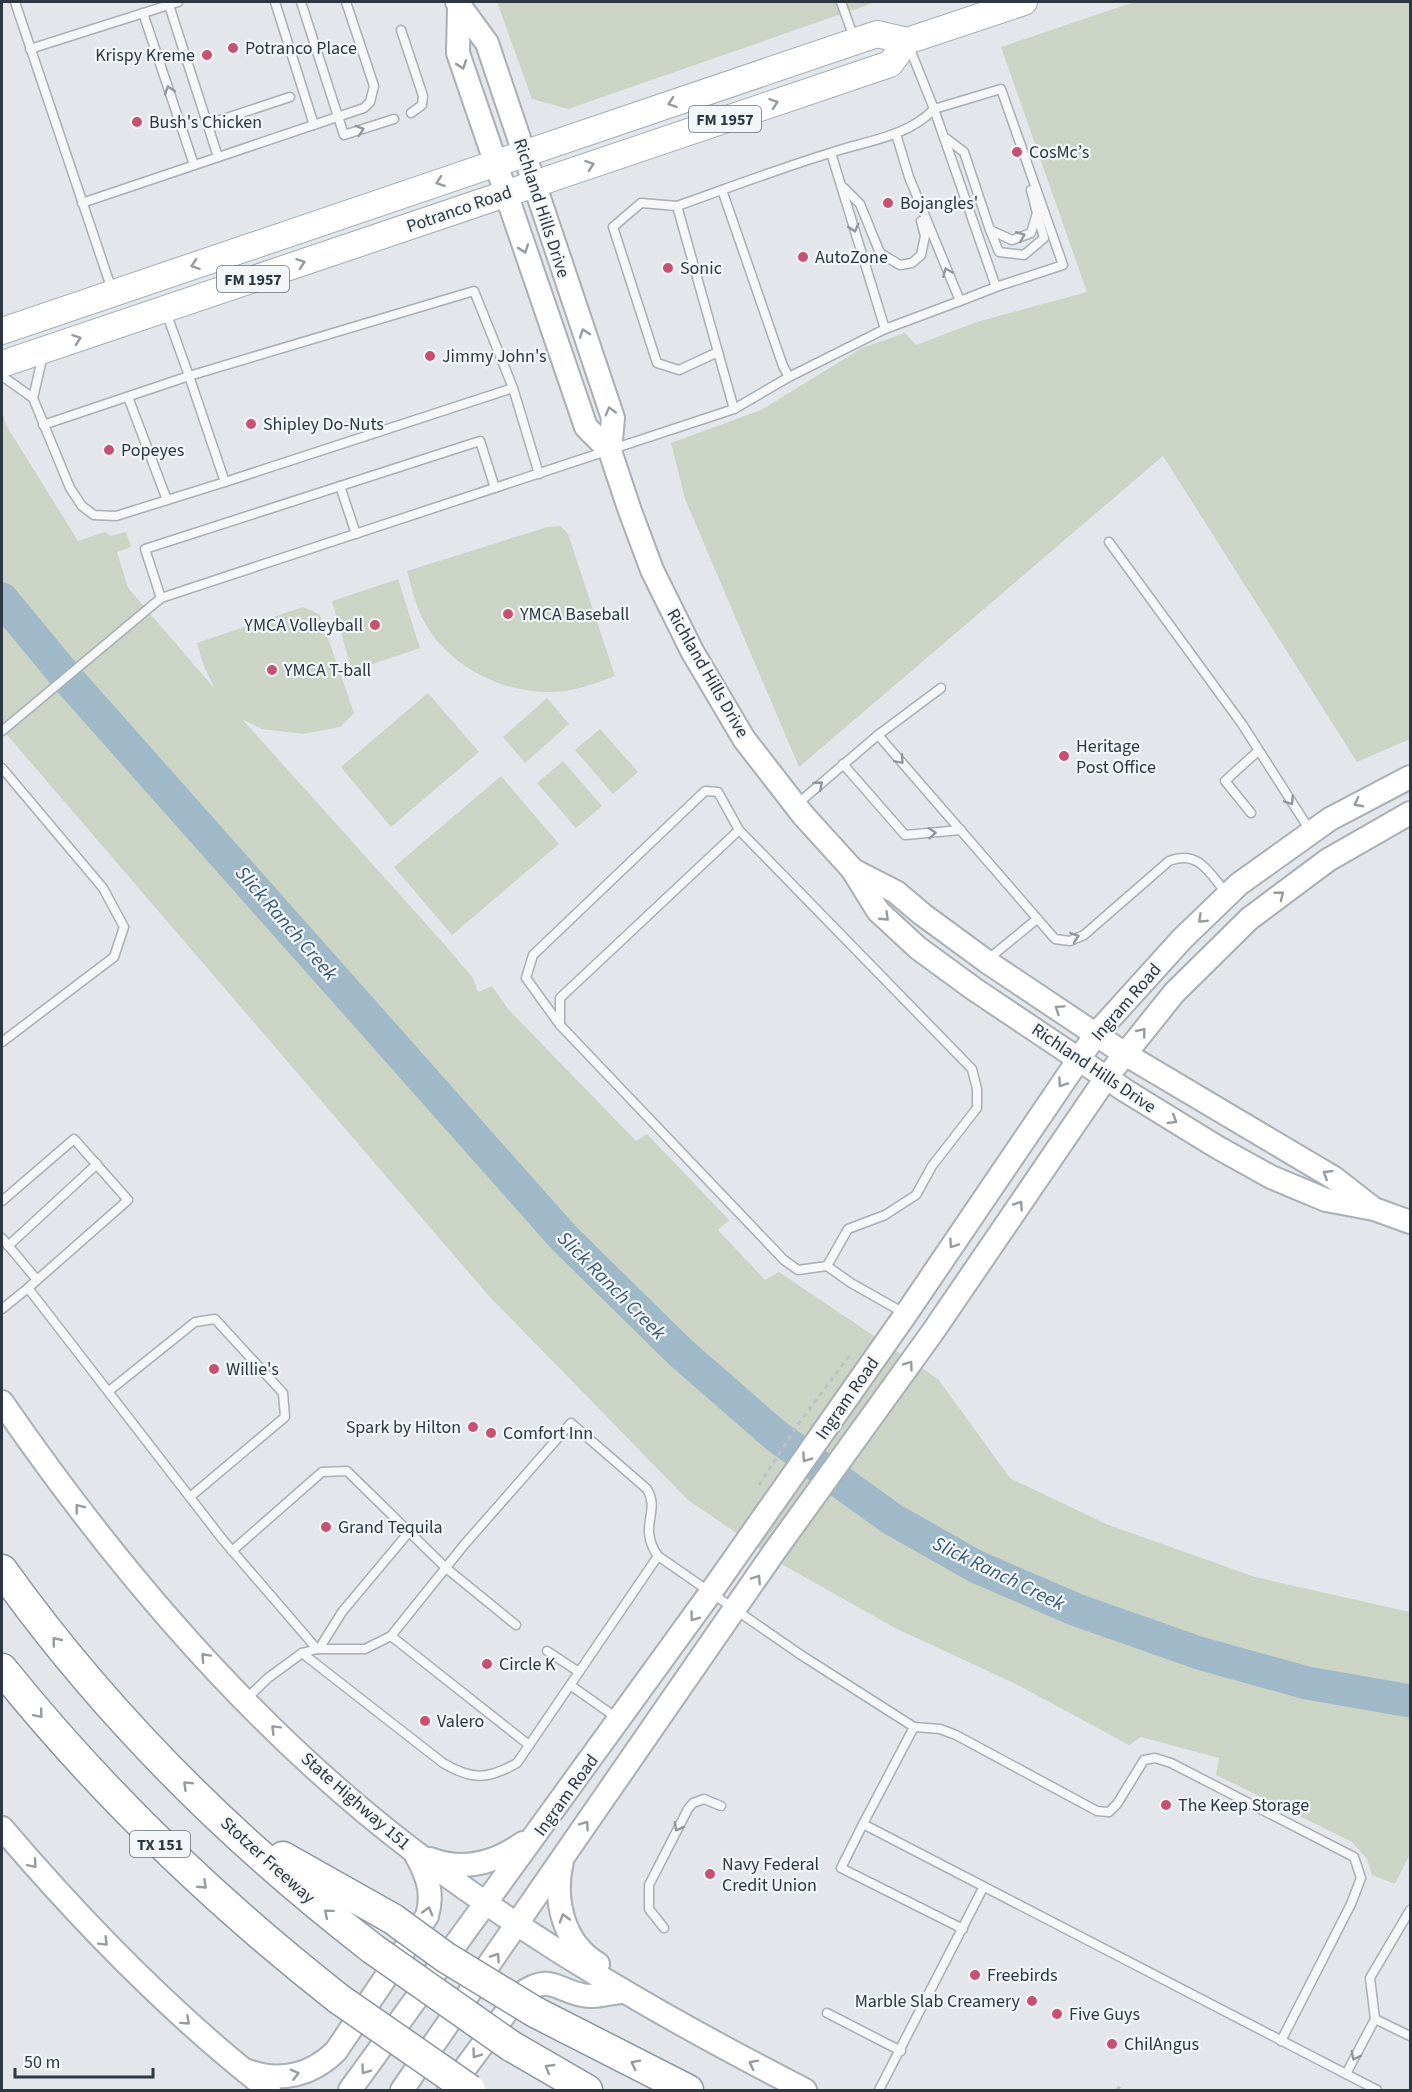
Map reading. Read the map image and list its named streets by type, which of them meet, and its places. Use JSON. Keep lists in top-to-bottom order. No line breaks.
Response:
{"streets":{"highway":["TX 151","Stotzer Freeway"],"main road":["FM 1957","Richland Hills Drive","Potranco Road","Ingram Road","State Highway 151"]},"crossings":[["Richland Hills Drive","Potranco Road"],["Richland Hills Drive","Ingram Road"],["Ingram Road","State Highway 151"]],"one_way":["State Highway 151"],"water":["Slick Ranch Creek"],"places":["Potranco Place","Krispy Kreme","Bush's Chicken","CosMc’s","Bojangles'","AutoZone","Sonic","Jimmy John's","Shipley Do-Nuts","Popeyes","YMCA Baseball","YMCA Volleyball","YMCA T-ball","Heritage Post Office","Willie's","Spark by Hilton","Comfort Inn","Grand Tequila","Circle K","Valero","The Keep Storage","Navy Federal Credit Union","Freebirds","Marble Slab Creamery","Five Guys","ChilAngus"],"scale_bar":"50 m"}
